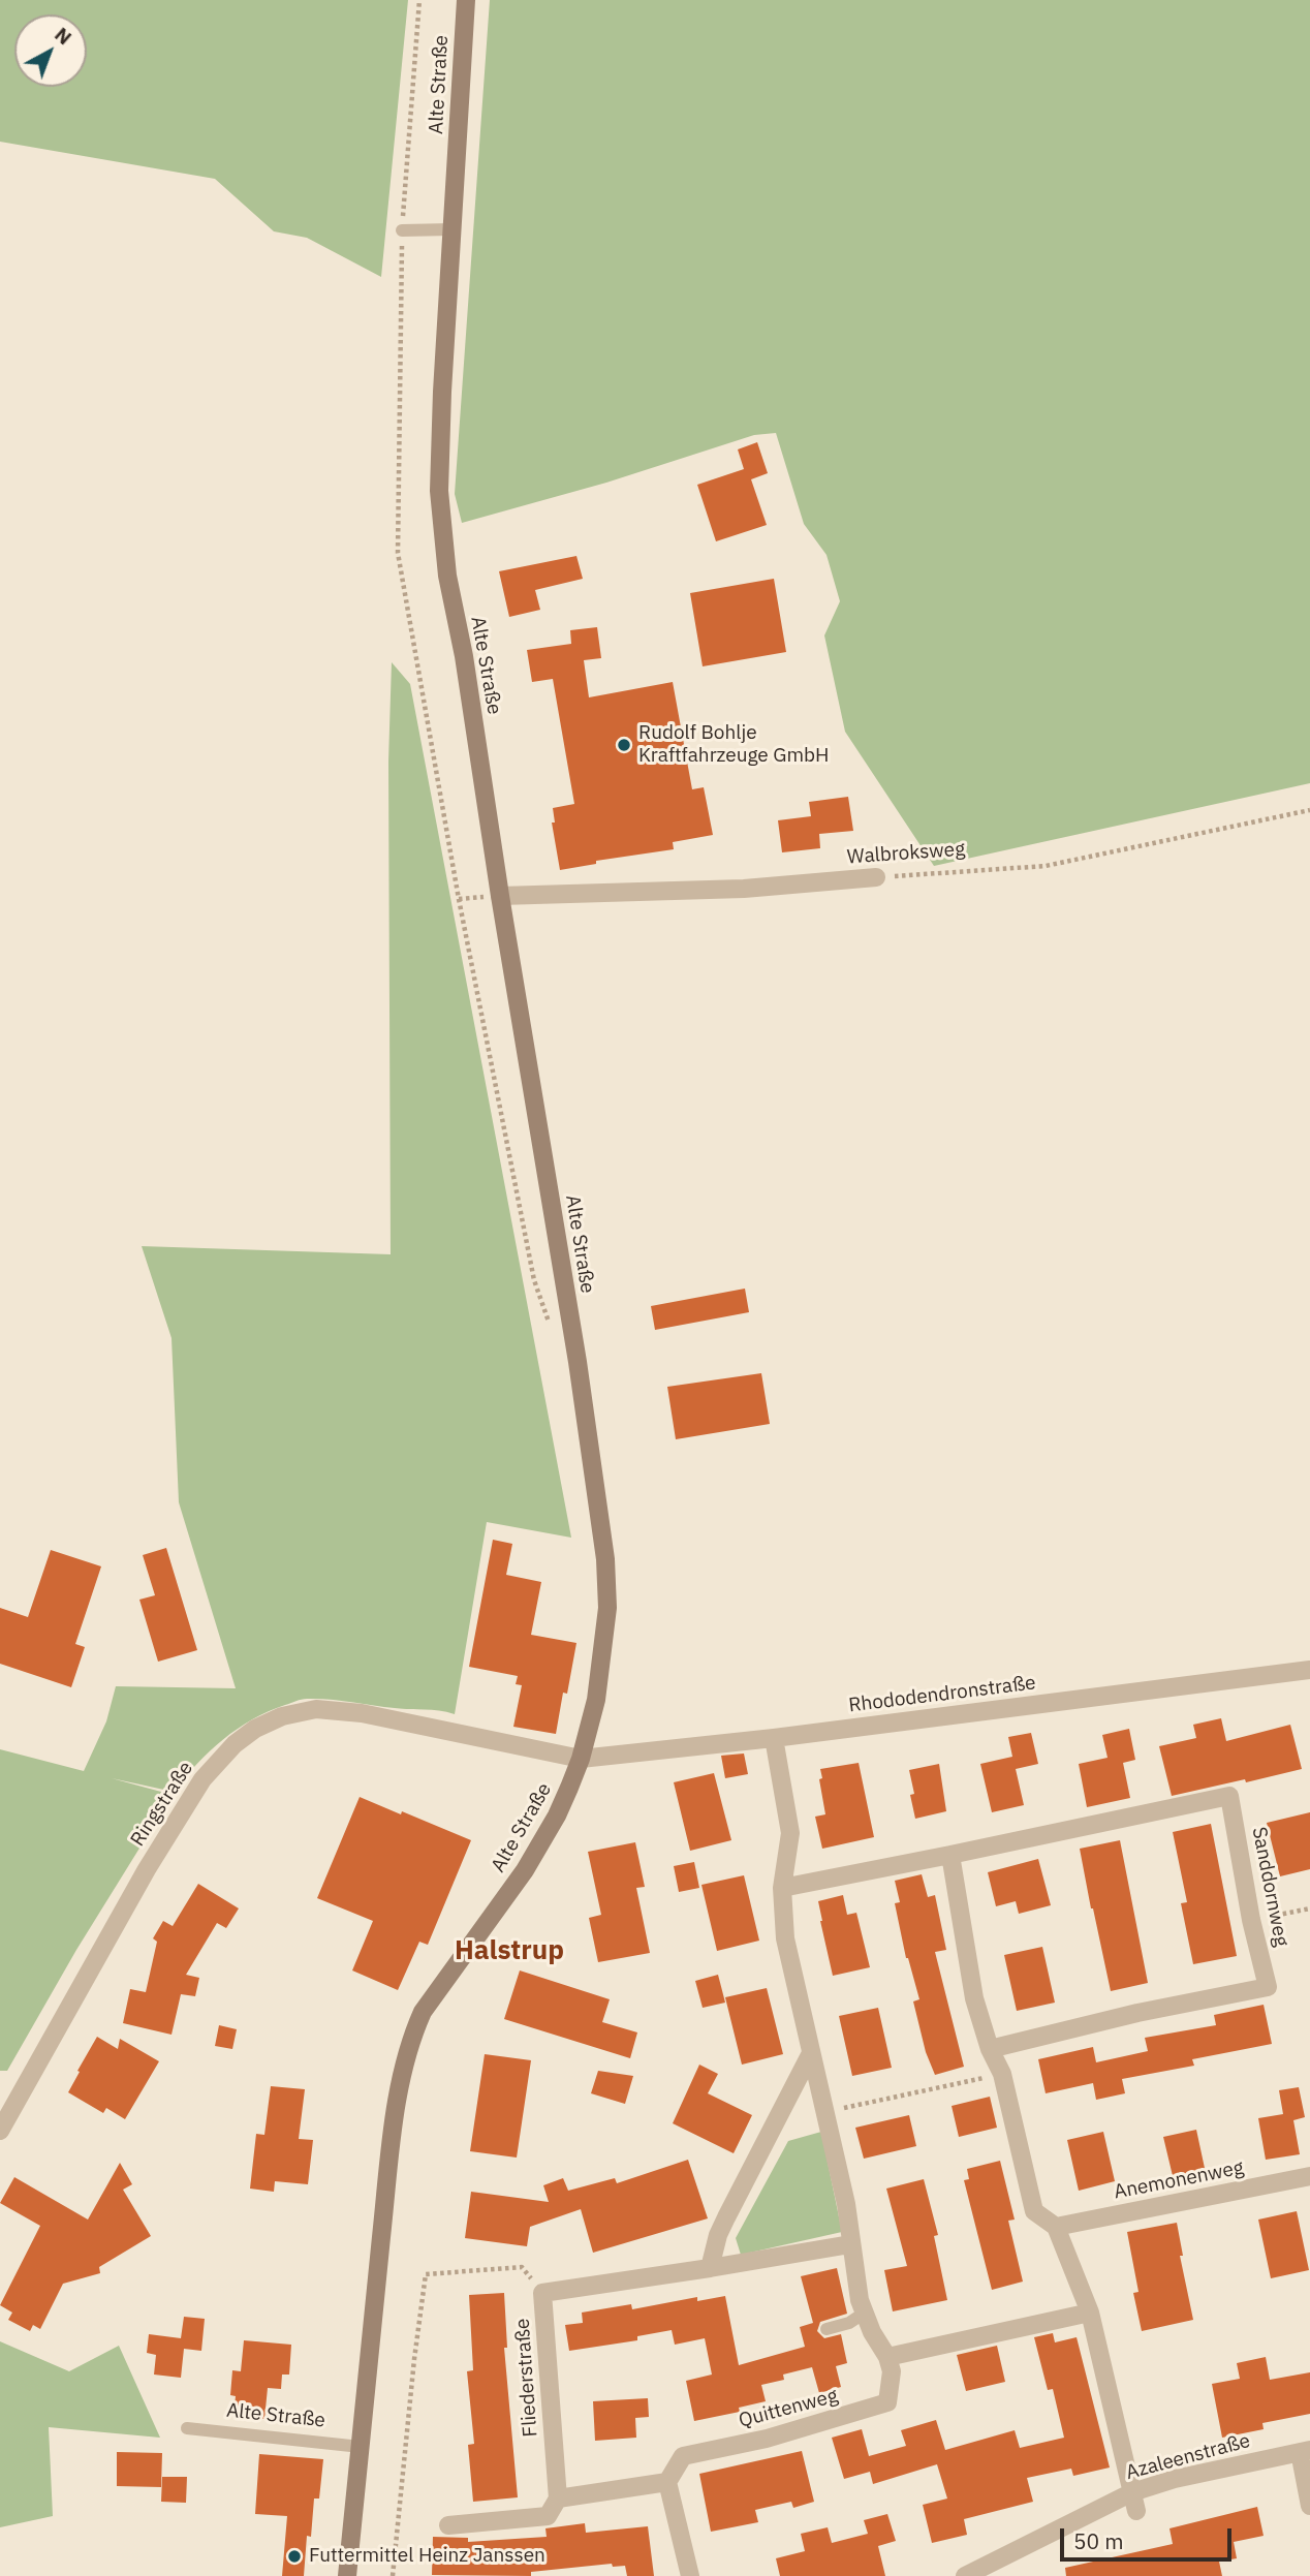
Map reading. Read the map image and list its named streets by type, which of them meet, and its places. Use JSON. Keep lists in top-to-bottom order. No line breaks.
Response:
{"streets":{"street":["Alte Straße","Walbroksweg","Rhododendronstraße","Ringstraße","Sanddornweg","Anemonenweg","Fliederstraße","Quittenweg","Azaleenstraße"]},"crossings":[["Alte Straße","Walbroksweg"],["Alte Straße","Rhododendronstraße"],["Alte Straße","Ringstraße"],["Rhododendronstraße","Ringstraße"],["Fliederstraße","Quittenweg"]],"districts":["Halstrup"],"places":["Rudolf Bohlje Kraftfahrzeuge GmbH","Futtermittel Heinz Janssen"],"scale_bar":"50 m","north":"top right"}
